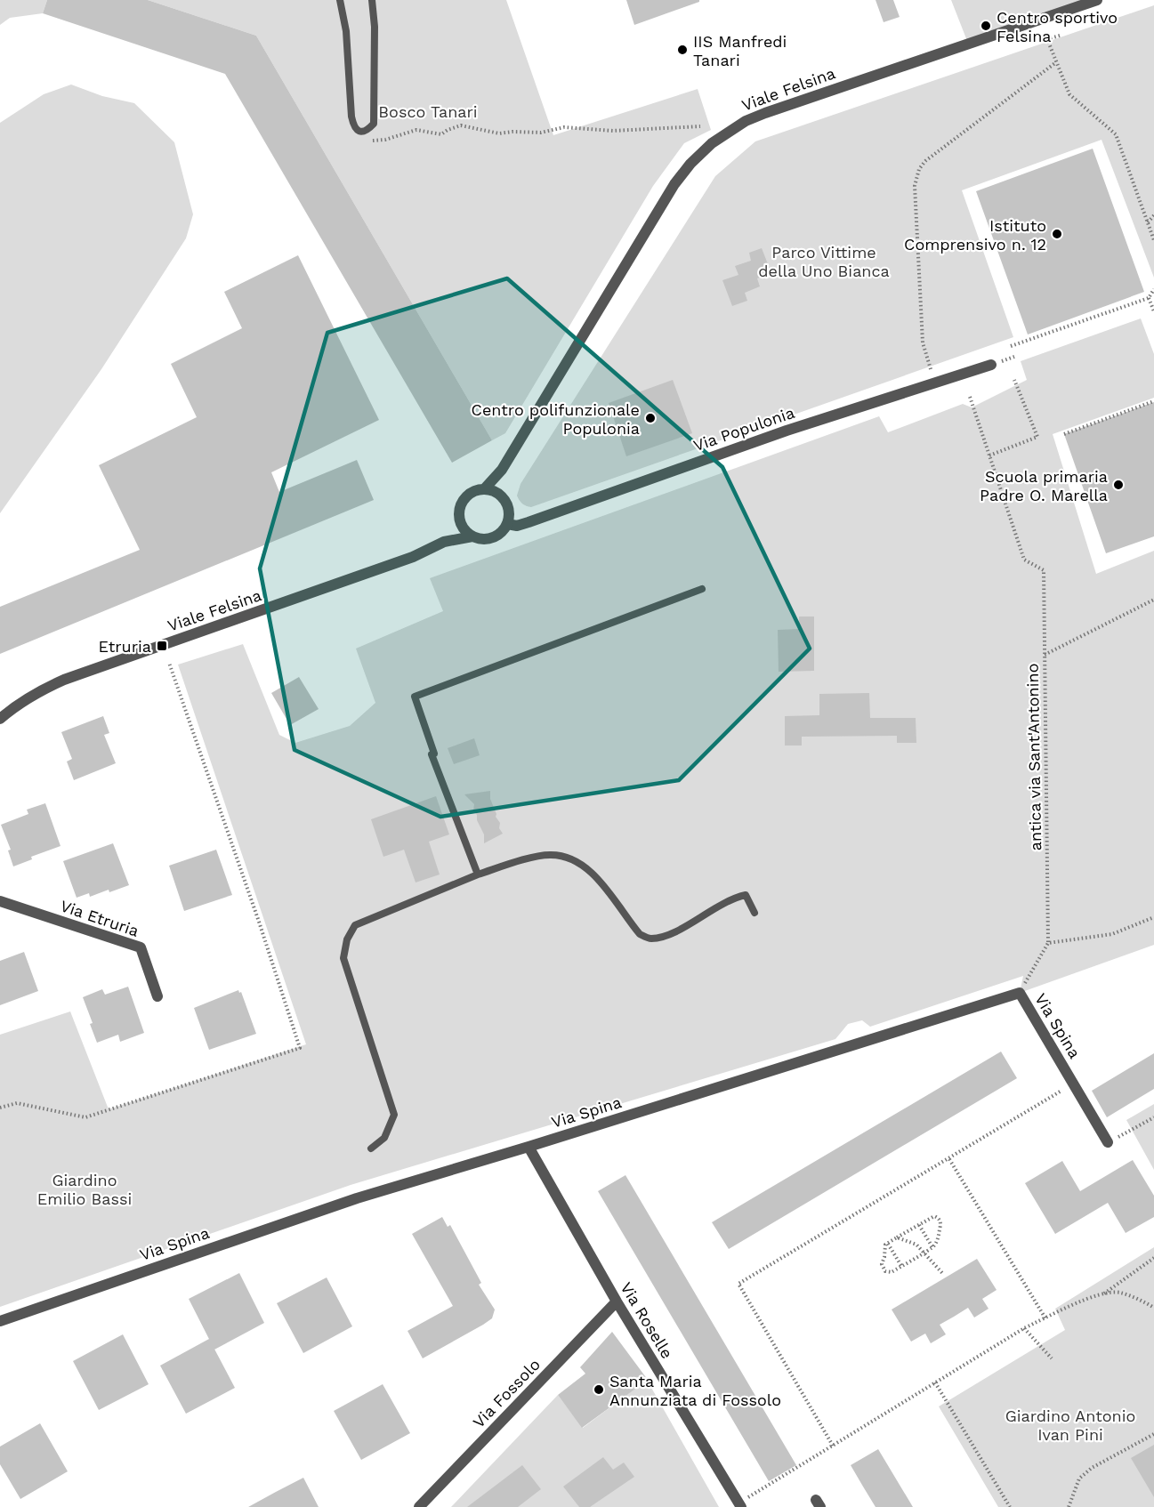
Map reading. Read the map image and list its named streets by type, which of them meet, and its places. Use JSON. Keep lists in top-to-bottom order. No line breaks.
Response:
{"streets":{"street":["Viale Felsina","Via Populonia","Via Etruria","Via Spina","Via Roselle","Via Fossolo"],"path":["antica via Sant'Antonino"]},"crossings":[["Viale Felsina","Via Populonia"],["Via Spina","Via Roselle"],["Via Roselle","Via Fossolo"]],"parks":["Bosco Tanari","Parco Vittime della Uno Bianca","Giardino Emilio Bassi","Giardino Antonio Ivan Pini"],"places":{"other":["Centro sportivo Felsina","IIS Manfredi Tanari","Istituto Comprensivo n. 12","Centro polifunzionale Populonia","Scuola primaria Padre O. Marella","Santa Maria Annunziata di Fossolo"],"transit":["Etruria"]}}
